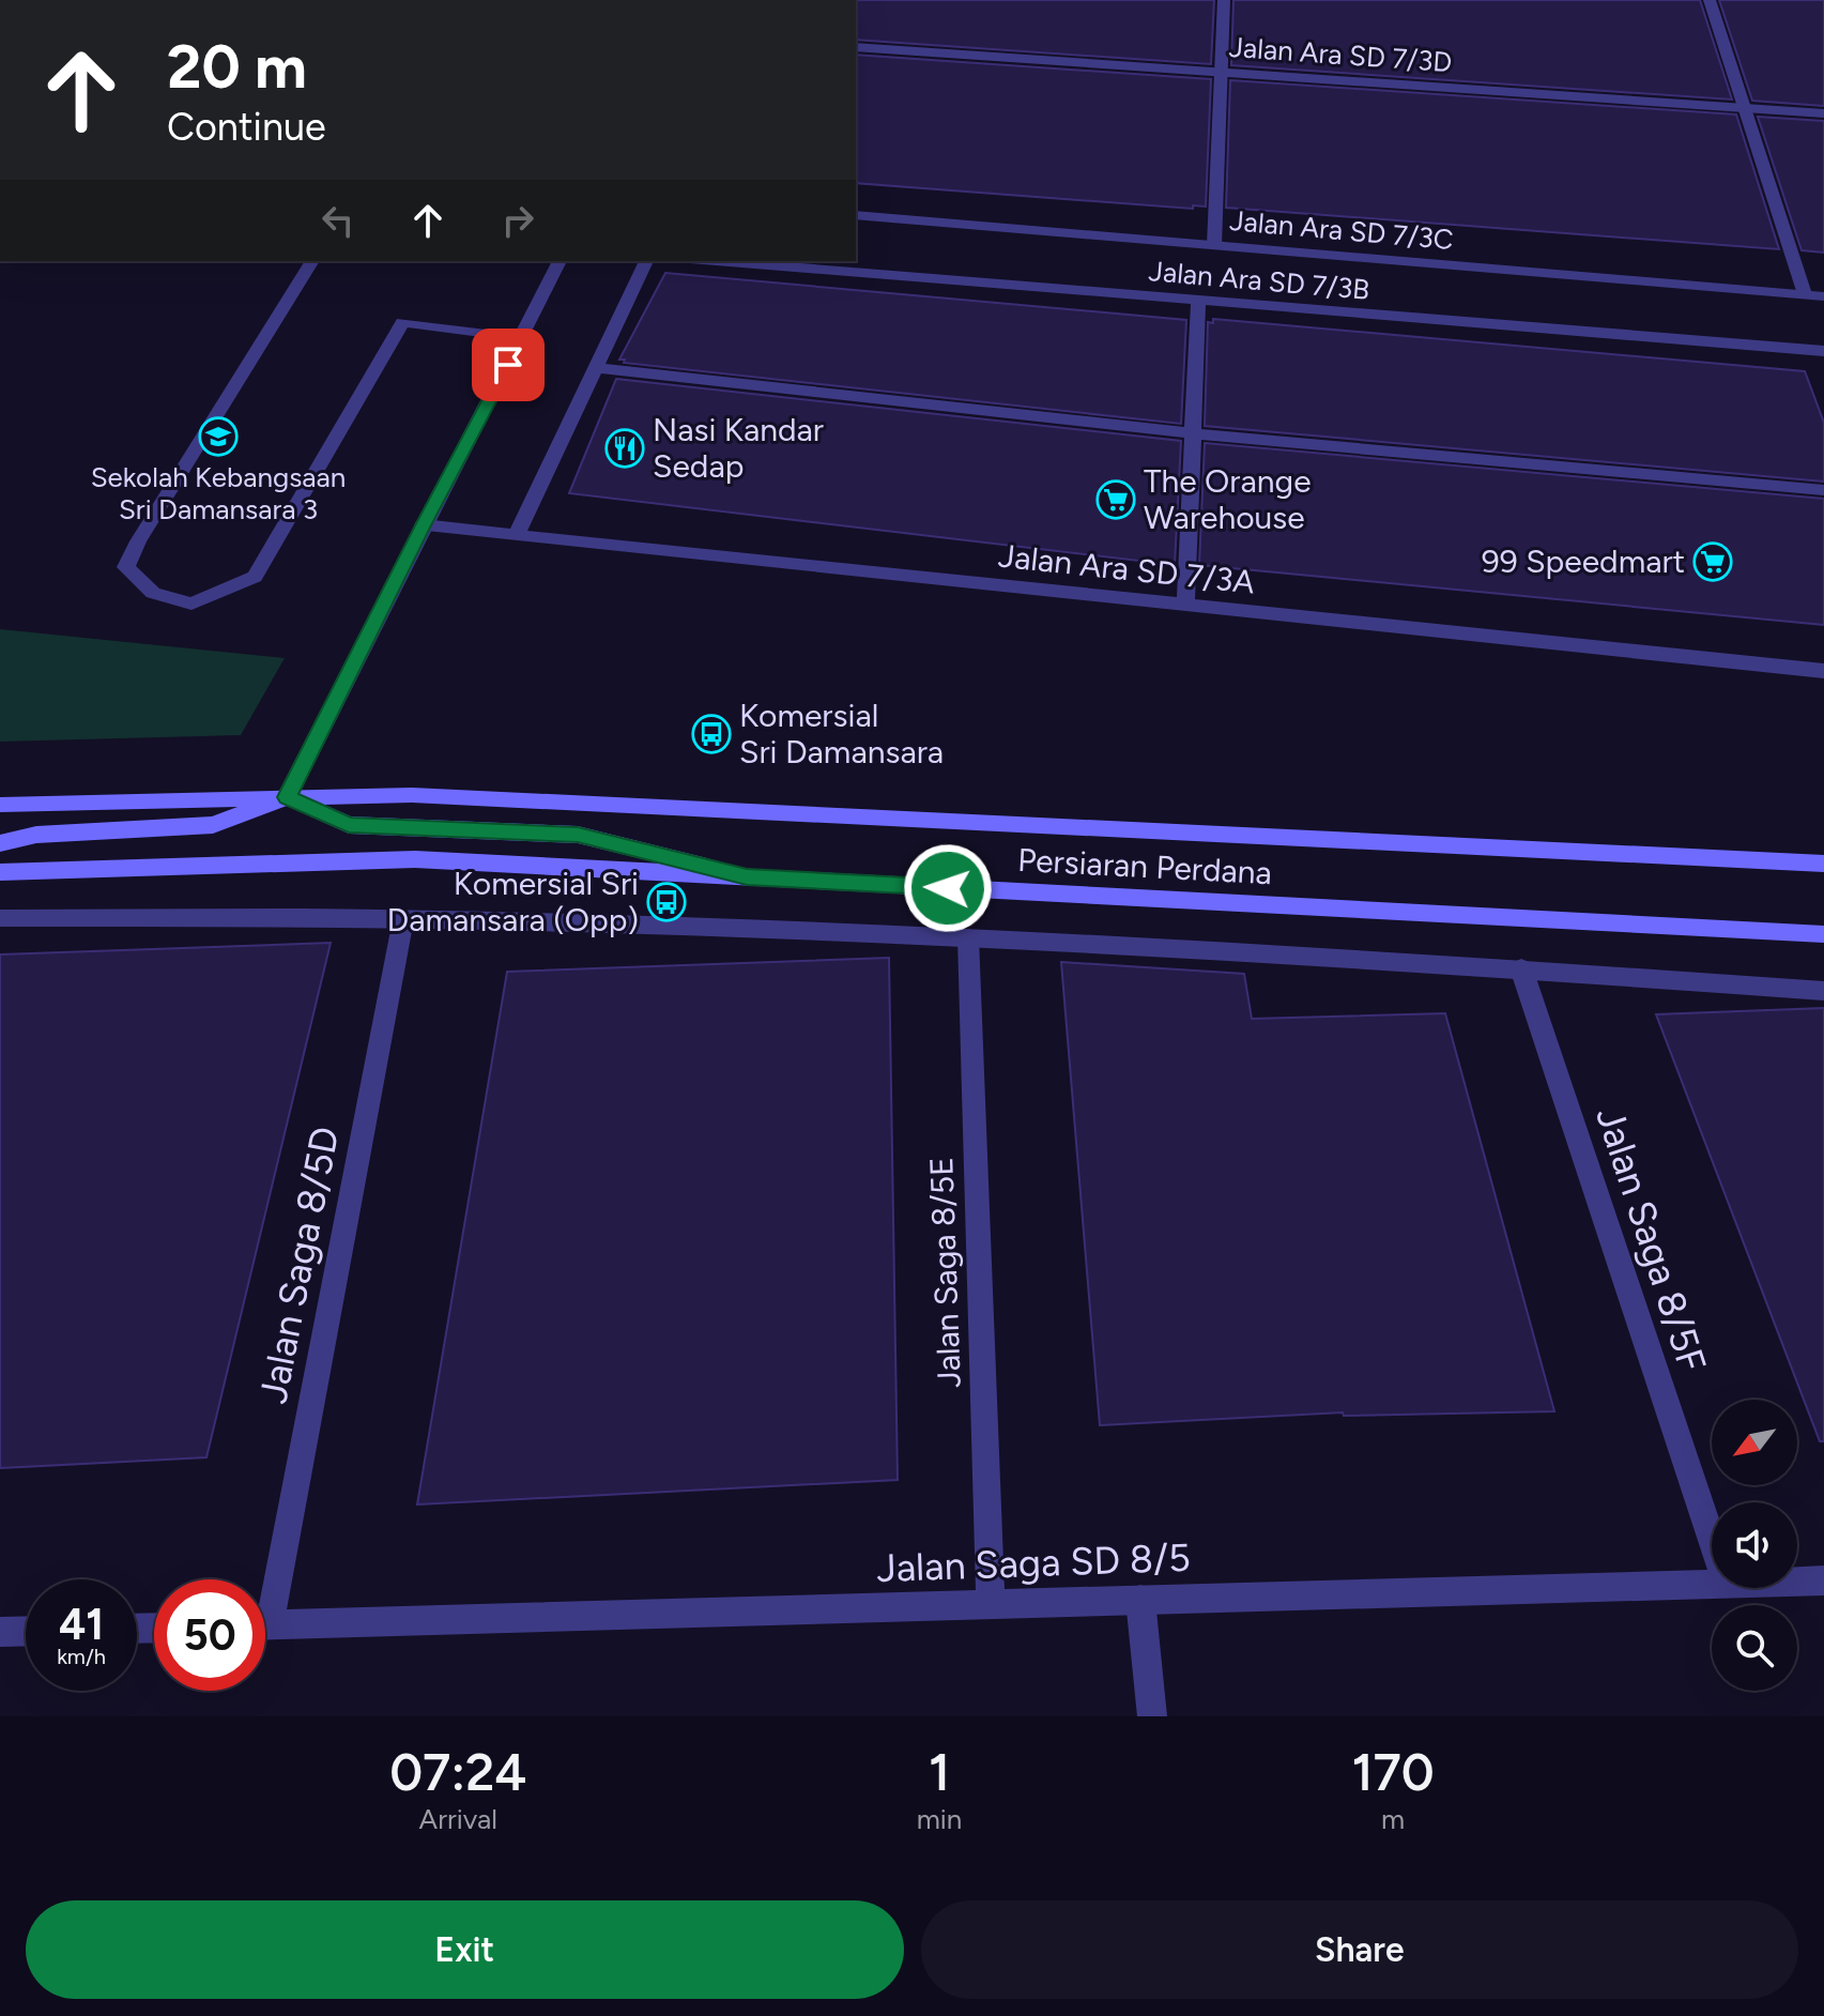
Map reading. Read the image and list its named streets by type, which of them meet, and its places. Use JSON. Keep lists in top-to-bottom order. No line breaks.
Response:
{"streets":{"main road":["Persiaran Perdana"],"street":["Jalan Ara SD 7/3D","Jalan Ara SD 7/3C","Jalan Ara SD 7/3B","Jalan Ara SD 7/3A","Jalan Saga 8/5F","Jalan Saga 8/5D","Jalan Saga 8/5E","Jalan Saga SD 8/5"]},"crossings":[["Jalan Saga 8/5E","Jalan Saga SD 8/5"]],"places":{"school or university":["Sekolah Kebangsaan Sri Damansara 3"],"restaurant":["Nasi Kandar Sedap"],"supermarket":["The Orange Warehouse","99 Speedmart"],"bus stop":["Komersial Sri Damansara","Komersial Sri Damansara (Opp)"]},"north":"bottom left","page":{"turn":["20 m","Continue"],"speed":"41 km/h","limit":"50","eta":["07:24","Arrival","1","min","170","m"],"buttons":["Exit","Share"]}}
